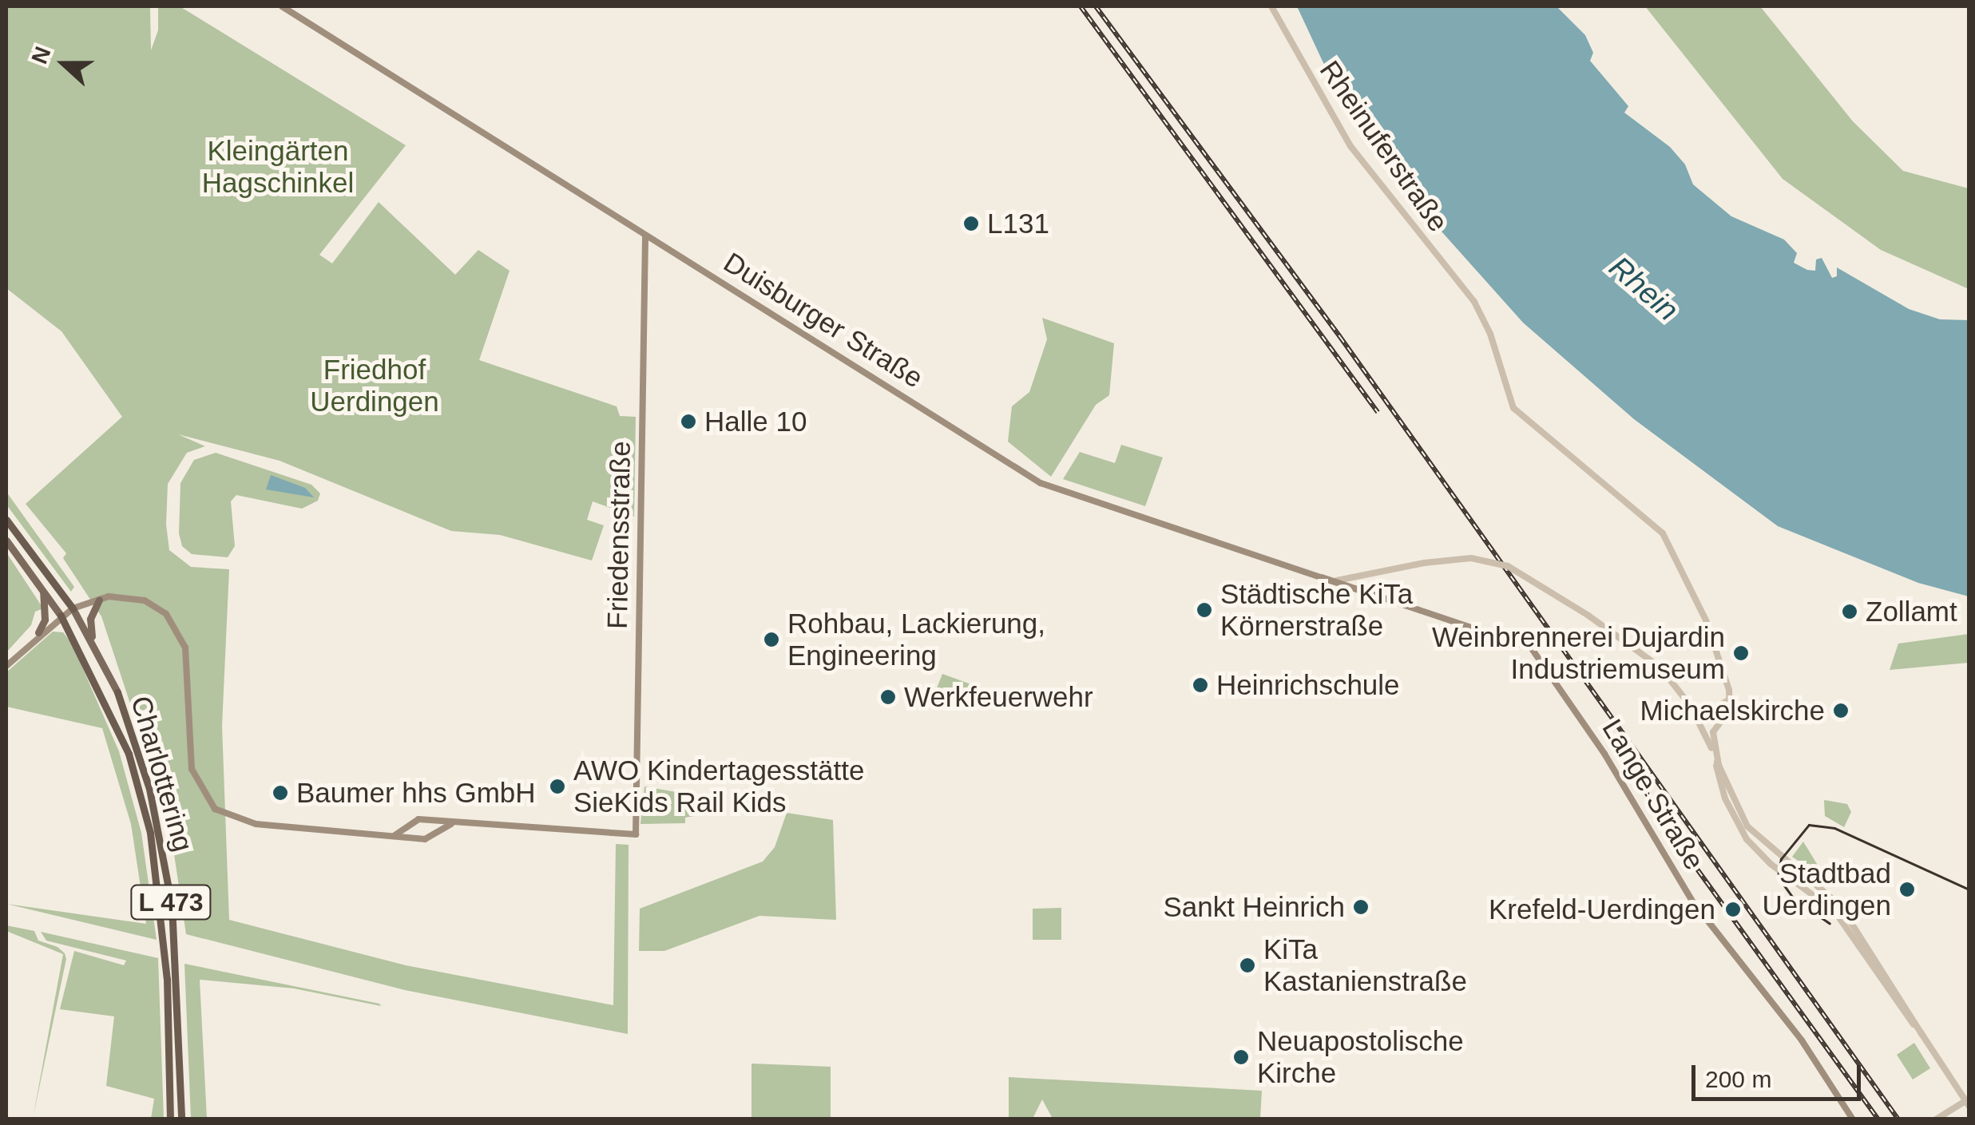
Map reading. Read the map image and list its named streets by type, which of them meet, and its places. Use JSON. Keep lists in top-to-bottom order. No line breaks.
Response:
{"streets":{"highway":["Charlottering","L 473"],"main road":["Duisburger Straße","Friedensstraße","Lange Straße"],"street":["Rheinuferstraße"]},"crossings":[["Duisburger Straße","Friedensstraße"],["Duisburger Straße","Lange Straße"]],"water":["Rhein"],"parks":["Kleingärten Hagschinkel","Friedhof Uerdingen"],"places":["L131","Halle 10","Städtische KiTa Körnerstraße","Zollamt","Rohbau, Lackierung, Engineering","Weinbrennerei Dujardin Industriemuseum","Heinrichschule","Werkfeuerwehr","Michaelskirche","AWO Kindertagesstätte SieKids Rail Kids","Baumer hhs GmbH","Stadtbad Uerdingen","Sankt Heinrich","Krefeld-Uerdingen","KiTa Kastanienstraße","Neuapostolische Kirche"],"scale_bar":"200 m","north":"left"}
